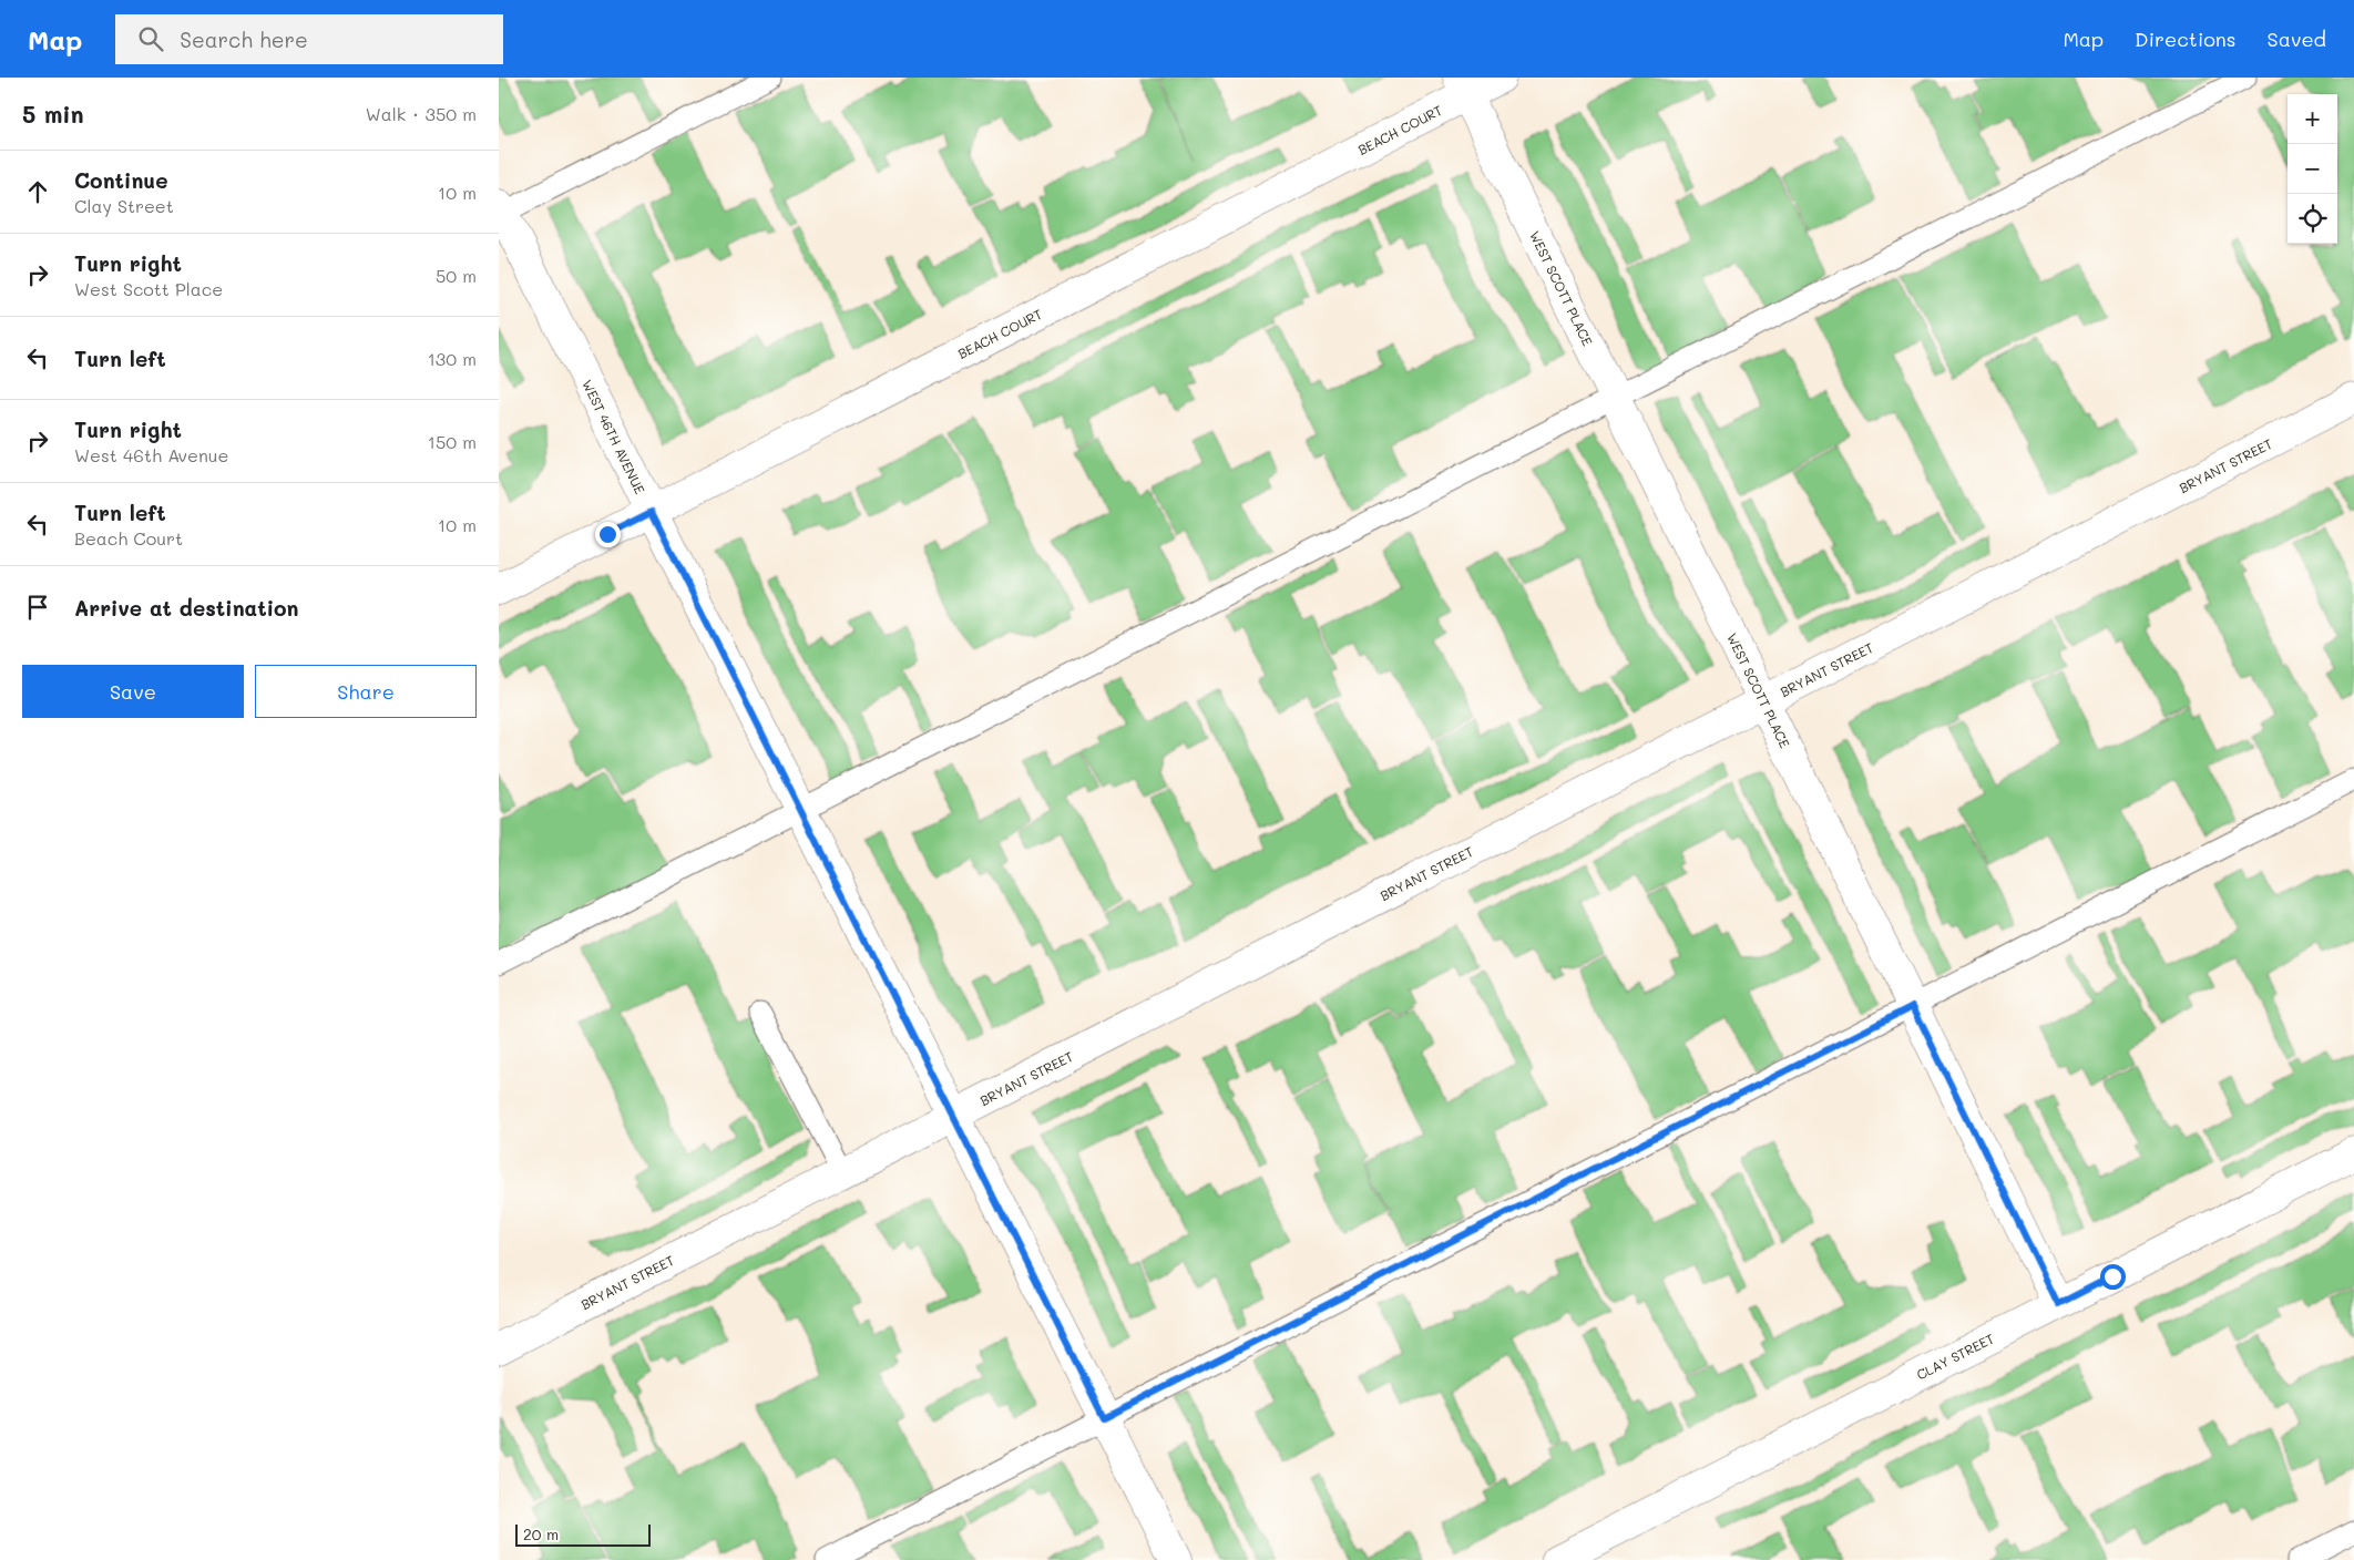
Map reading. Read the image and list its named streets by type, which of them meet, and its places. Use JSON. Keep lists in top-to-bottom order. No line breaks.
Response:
{"streets":{"street":["BEACH COURT","WEST SCOTT PLACE","WEST 46TH AVENUE","BRYANT STREET","CLAY STREET"]},"crossings":[["BEACH COURT","WEST SCOTT PLACE"],["BEACH COURT","WEST 46TH AVENUE"],["WEST SCOTT PLACE","BRYANT STREET"],["WEST SCOTT PLACE","CLAY STREET"],["WEST 46TH AVENUE","BRYANT STREET"]],"scale_bar":"20 m","page":{"header":"Map","search":"Search here","nav":["Map","Directions","Saved"],"heading":["5 min","Walk · 350 m"],"map_buttons":["+","−"],"list":[["Continue","Clay Street","10 m"],["Turn right","West Scott Place","50 m"],["Turn left","130 m"],["Turn right","West 46th Avenue","150 m"],["Turn left","Beach Court","10 m"],"Arrive at destination"],"buttons":["Save","Share"],"scale":"20 m"}}
